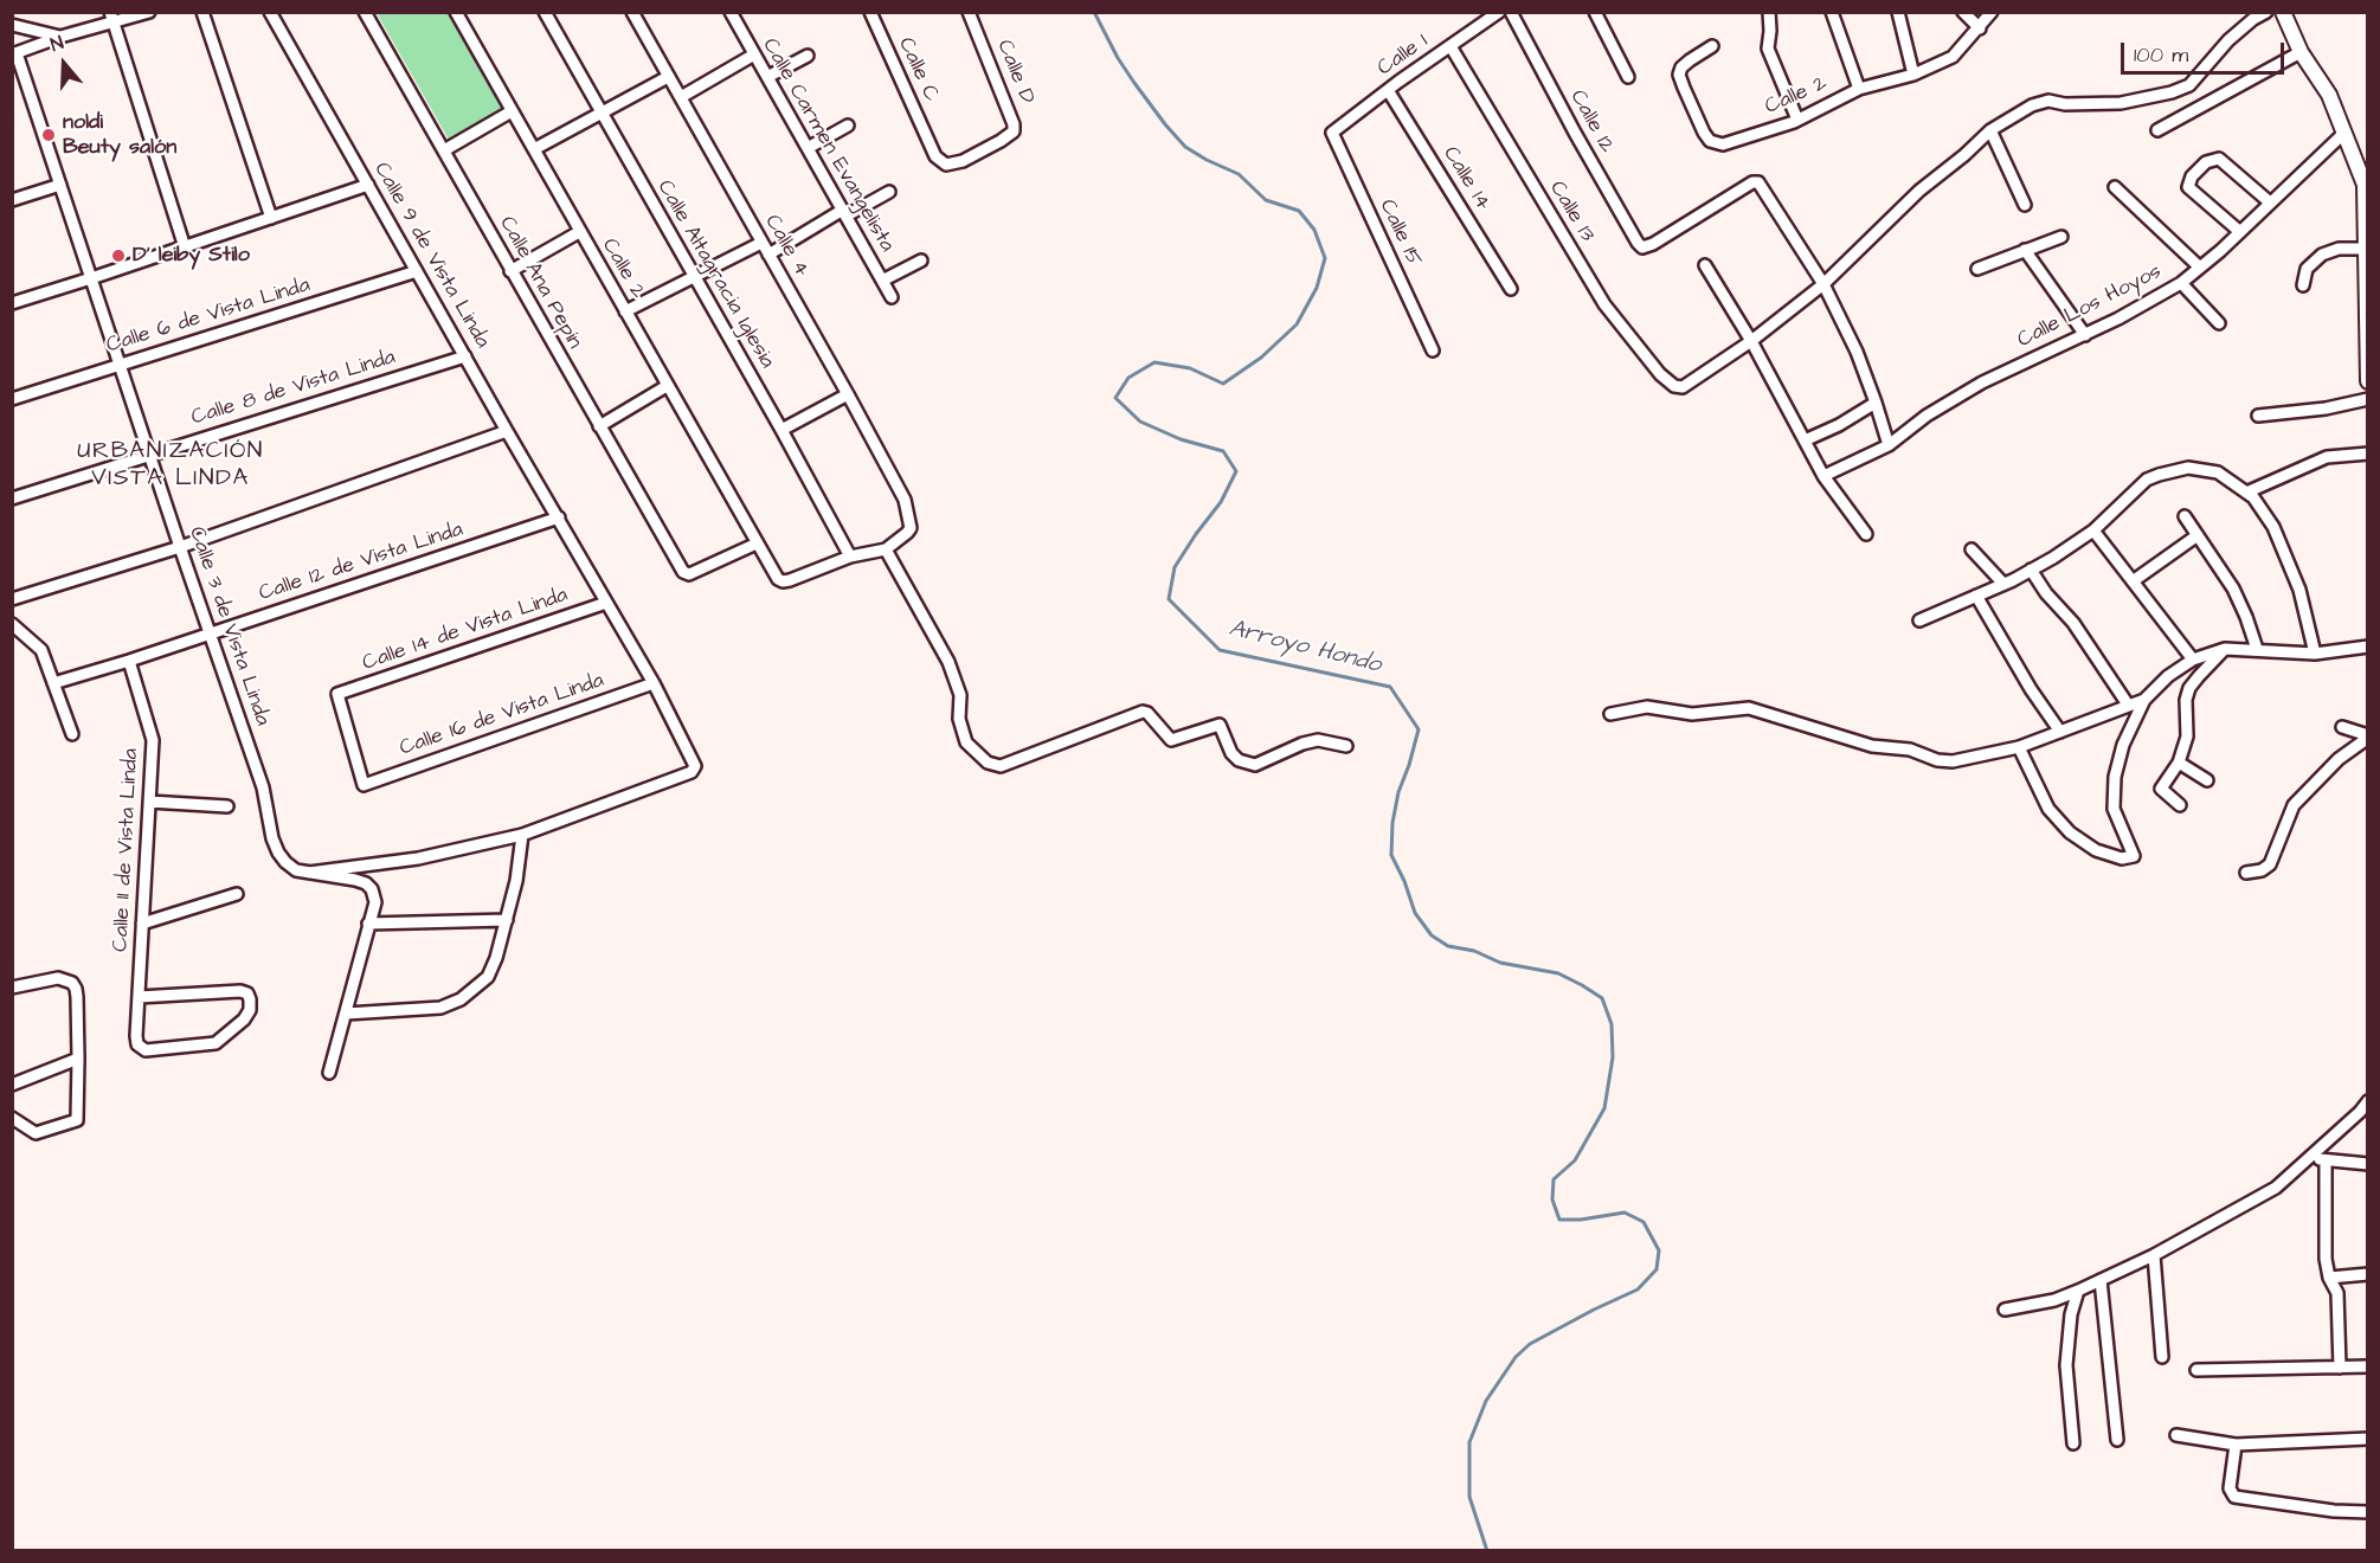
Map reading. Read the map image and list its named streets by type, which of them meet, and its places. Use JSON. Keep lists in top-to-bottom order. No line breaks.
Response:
{"streets":{"street":["Calle 1","Calle C","Calle D","Calle 2","Calle 12","Calle Carmen Evangelista","Calle 14","Calle 13","Calle 15","Calle 4","Calle 9 de Vista Linda","Calle Altagracia Iglesia","Calle Ana Pepín","Calle Los Hoyos","Calle 6 de Vista Linda","Calle 8 de Vista Linda","Calle 12 de Vista Linda","Calle 3 de Vista Linda","Calle 14 de Vista Linda","Calle 16 de Vista Linda","Calle 11 de Vista Linda"]},"crossings":[["Calle 1","Calle 14"],["Calle 1","Calle 13"],["Calle 1","Calle 15"],["Calle C","Calle D"],["Calle 2","Calle Altagracia Iglesia"],["Calle 2","Calle Ana Pepín"],["Calle 9 de Vista Linda","Calle 6 de Vista Linda"],["Calle 9 de Vista Linda","Calle 8 de Vista Linda"],["Calle 9 de Vista Linda","Calle 12 de Vista Linda"],["Calle 9 de Vista Linda","Calle 14 de Vista Linda"],["Calle 9 de Vista Linda","Calle 16 de Vista Linda"],["Calle 6 de Vista Linda","Calle 3 de Vista Linda"],["Calle 8 de Vista Linda","Calle 3 de Vista Linda"],["Calle 12 de Vista Linda","Calle 3 de Vista Linda"],["Calle 12 de Vista Linda","Calle 11 de Vista Linda"],["Calle 14 de Vista Linda","Calle 16 de Vista Linda"]],"districts":["URBANIZACIÓN VISTA LINDA"],"water":["Arroyo Hondo"],"places":["noldi Beuty salón","D’ leiby Stilo"],"scale_bar":"100 m","north":"top"}
